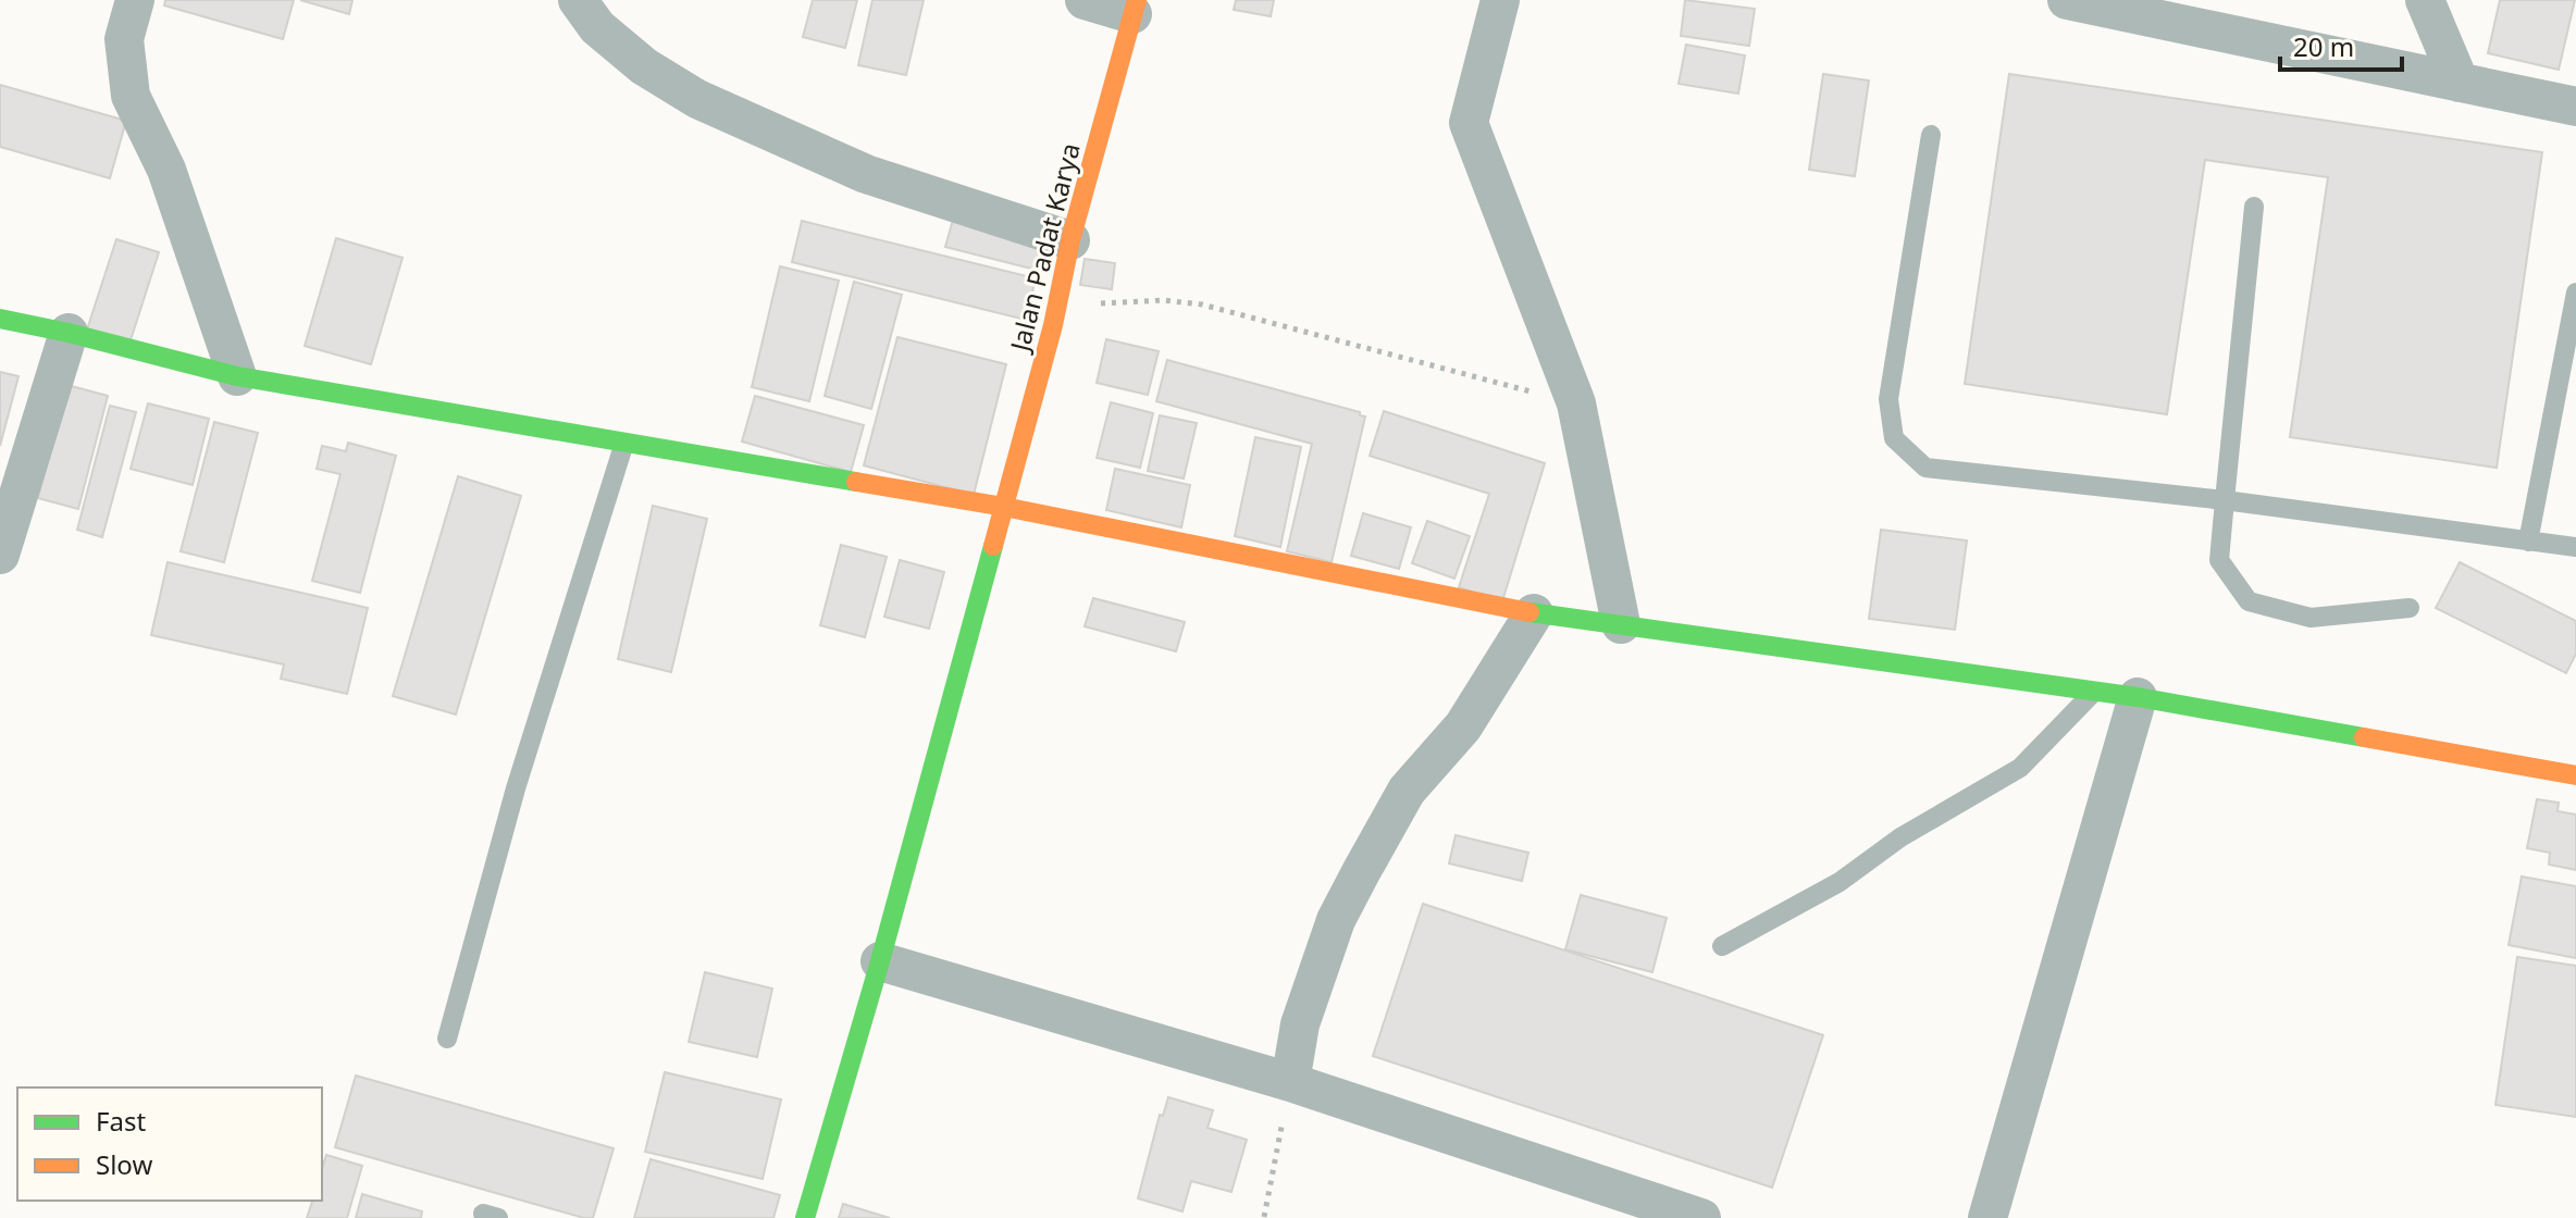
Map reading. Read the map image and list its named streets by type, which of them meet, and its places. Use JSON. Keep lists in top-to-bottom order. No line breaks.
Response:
{"streets":{"street":["Jalan Padat Karya"]},"legend":["Fast","Slow"],"scale_bar":"20 m"}
